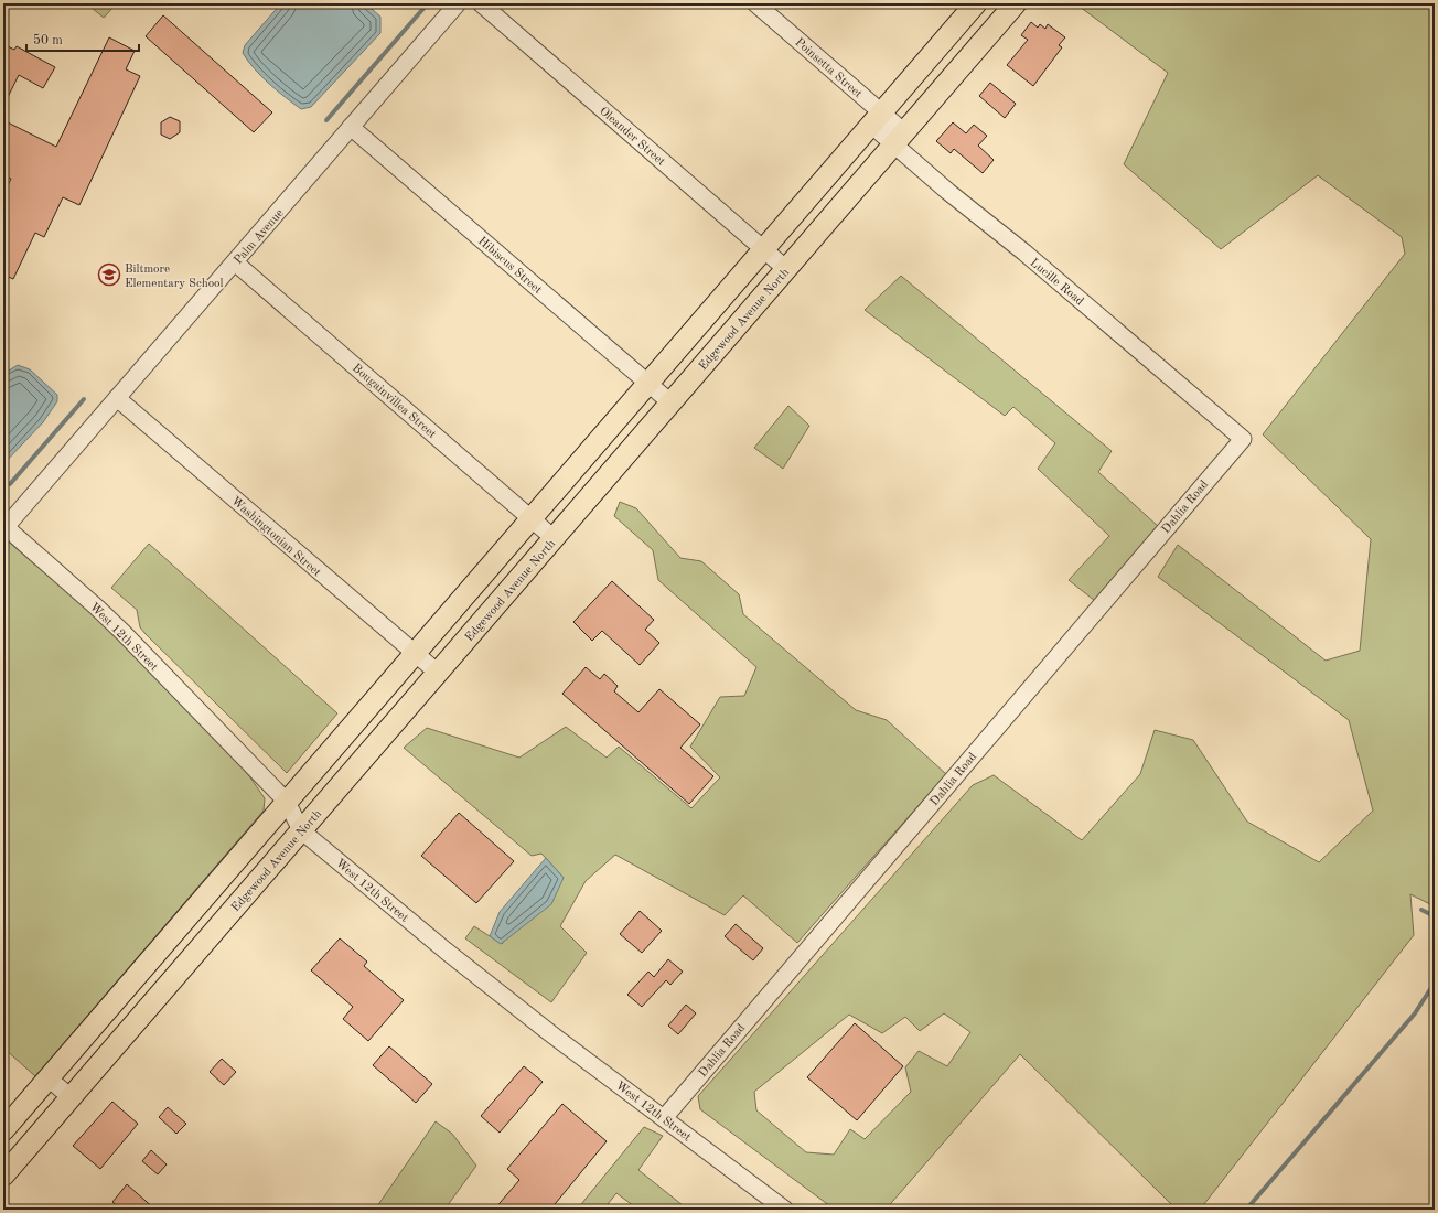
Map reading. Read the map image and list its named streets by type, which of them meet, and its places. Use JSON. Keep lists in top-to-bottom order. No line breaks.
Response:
{"streets":{"main road":["Edgewood Avenue North"],"street":["Poinsetta Street","Oleander Street","Palm Avenue","Hibiscus Street","Lucille Road","Bougainvillea Street","Dahlia Road","Washingtonian Street","West 12th Street"]},"crossings":[["Poinsetta Street","Lucille Road"],["Oleander Street","Edgewood Avenue North"],["Palm Avenue","Hibiscus Street"],["Palm Avenue","Bougainvillea Street"],["Palm Avenue","Washingtonian Street"],["Palm Avenue","West 12th Street"],["Hibiscus Street","Edgewood Avenue North"],["Lucille Road","Edgewood Avenue North"],["Lucille Road","Dahlia Road"],["Edgewood Avenue North","Bougainvillea Street"],["Edgewood Avenue North","Washingtonian Street"],["Edgewood Avenue North","West 12th Street"],["Dahlia Road","West 12th Street"]],"places":{"school or university":["Biltmore Elementary School"]},"scale_bar":"50 m"}
